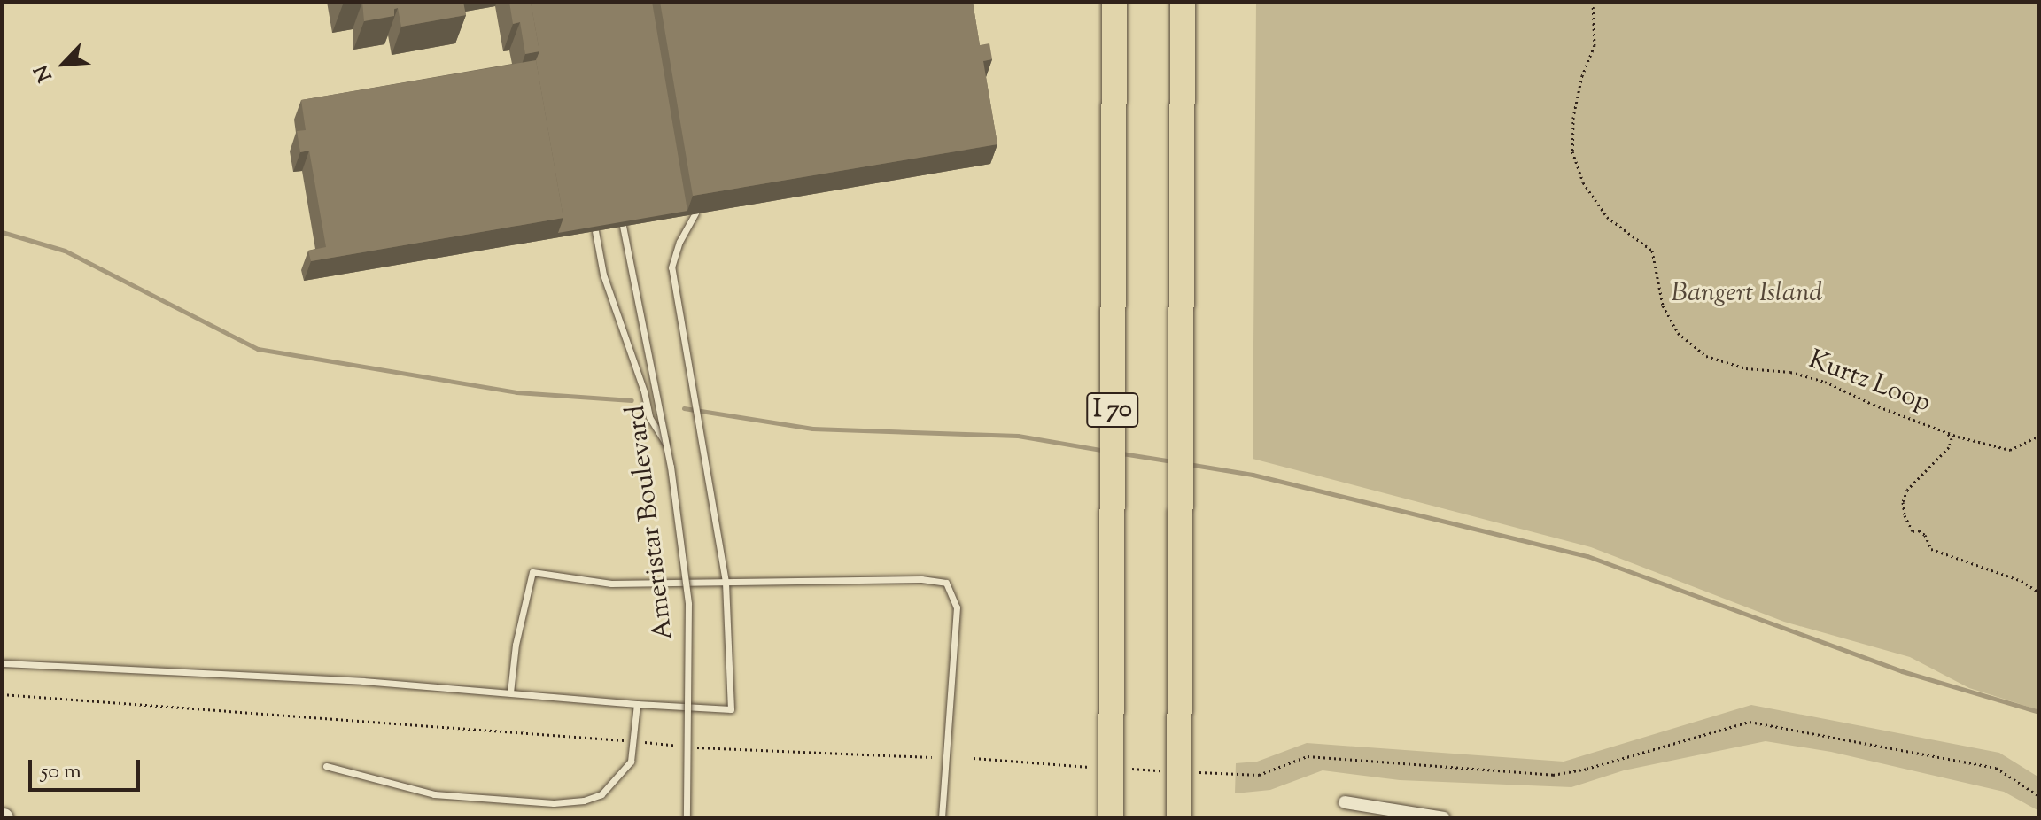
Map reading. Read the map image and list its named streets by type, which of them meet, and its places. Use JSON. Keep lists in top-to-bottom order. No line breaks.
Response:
{"streets":{"highway":["I 70"],"lane":["Ameristar Boulevard"],"path":["Kurtz Loop"]},"parks":["Bangert Island"],"scale_bar":"50 m","north":"bottom left"}
